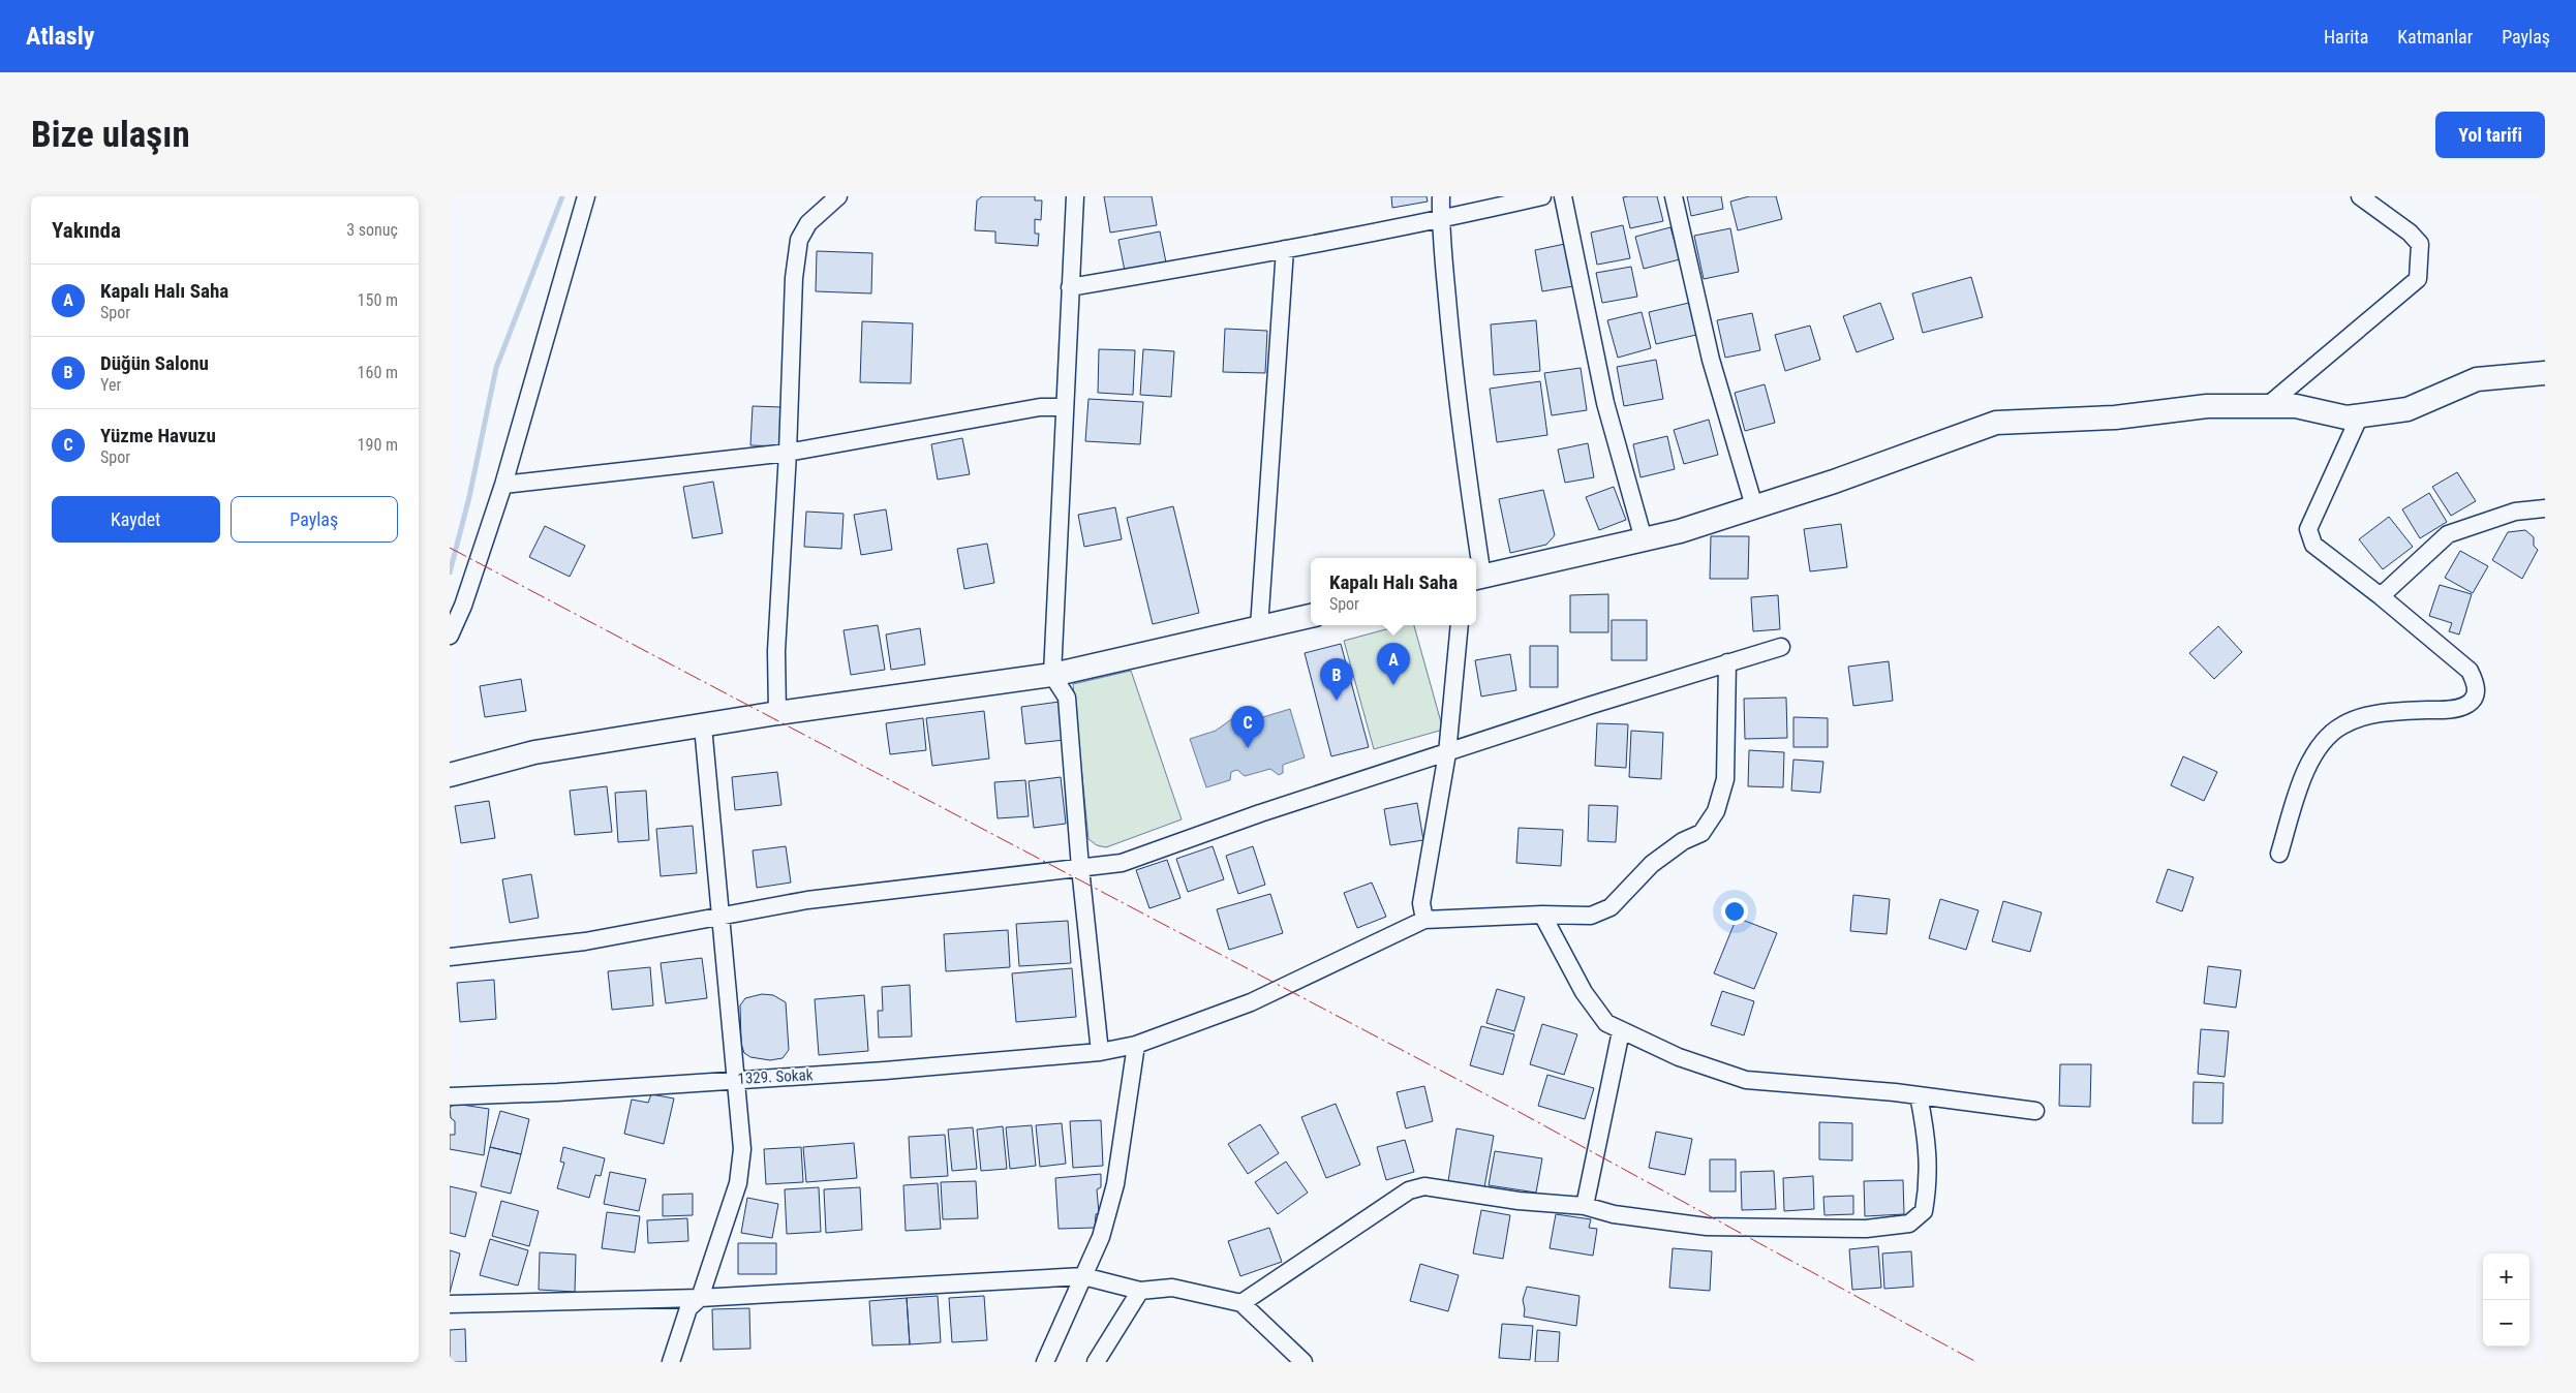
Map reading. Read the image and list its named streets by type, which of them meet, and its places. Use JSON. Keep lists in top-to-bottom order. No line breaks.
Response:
{"streets":{"street":["1329. Sokak"]},"page":{"header":"Atlasly","nav":["Harita","Katmanlar","Paylaş"],"buttons":["Yol tarifi",["Kaydet","Paylaş"]],"title":"Bize ulaşın","heading":["Yakında","3 sonuç"],"list":[{"mark":"A","name":"Kapalı Halı Saha","note":"Spor","value":"150 m"},{"mark":"B","name":"Düğün Salonu","note":"Yer","value":"160 m"},{"mark":"C","name":"Yüzme Havuzu","note":"Spor","value":"190 m"}],"popup":["Kapalı Halı Saha","Spor"],"pins":["A","B","C"],"map_buttons":["+","−"]}}
